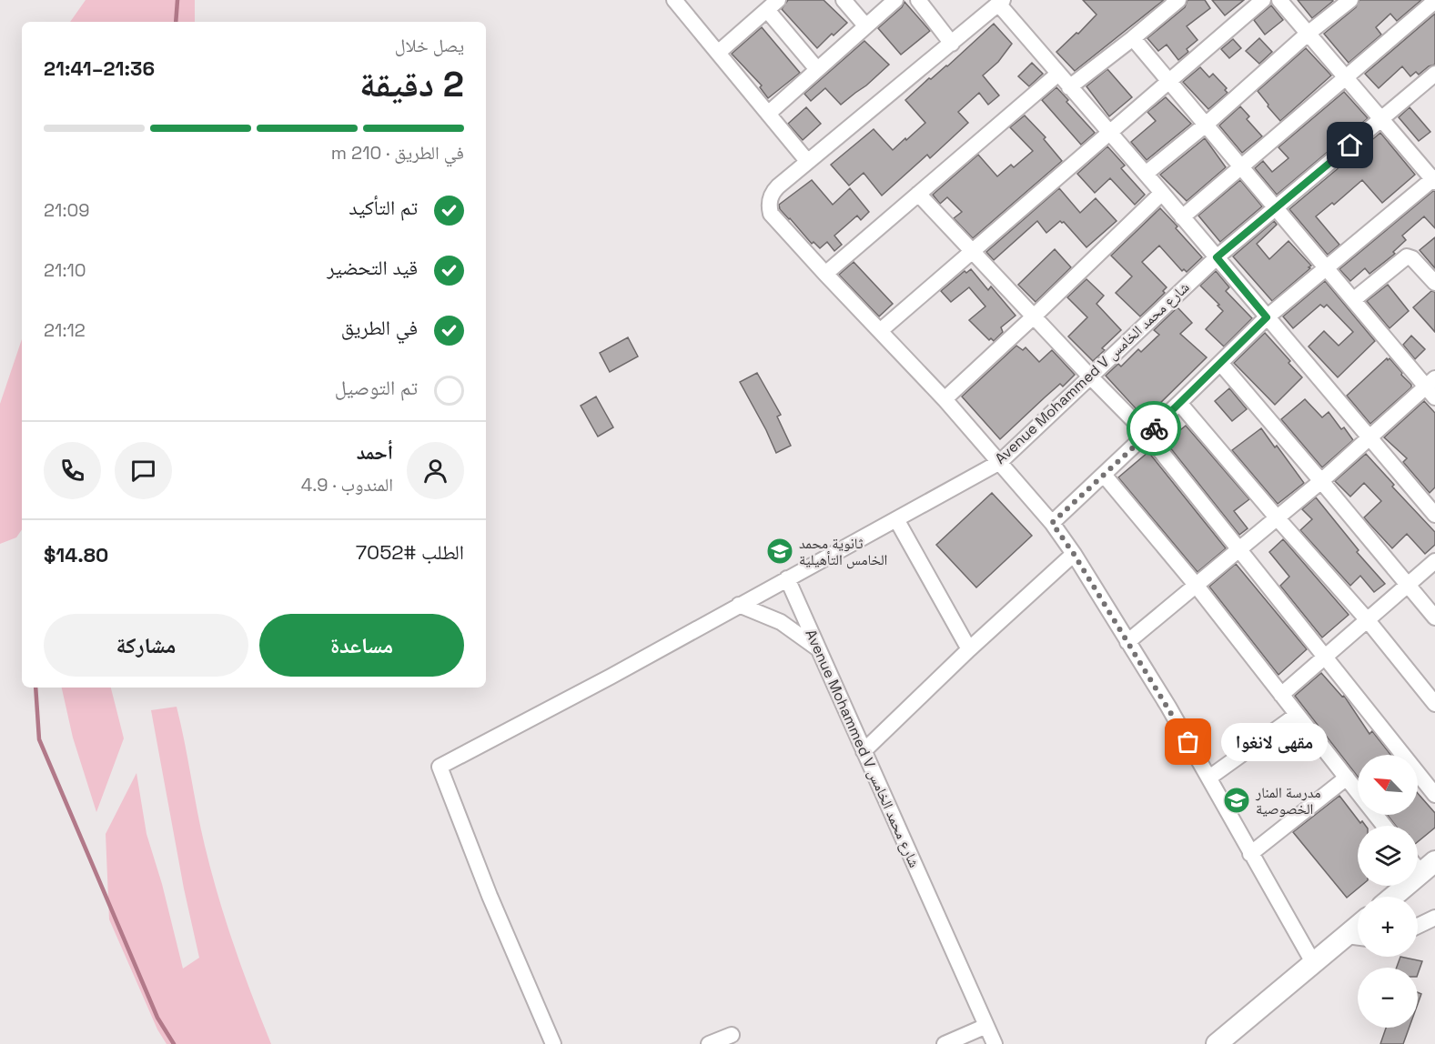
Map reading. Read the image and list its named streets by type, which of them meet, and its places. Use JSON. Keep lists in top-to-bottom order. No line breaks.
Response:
{"streets":{"street":["Avenue Mohammed V شارع محمد الخامس"]},"places":{"school or university":["ثانوية محمد الخامس التأهيلية","مدرسة المنار الخصوصية"],"other":["مقهى لانغوا"]},"north":"top left","page":{"heading":["2 دقيقة","يصل خلال","21:36–21:41"],"panel":["أحمد","المندوب · 4.9","الطلب #7052","$14.80"],"bar":"في الطريق · 210 m","list":[["تم التأكيد","21:09"],["قيد التحضير","21:10"],["في الطريق","21:12"],"تم التوصيل"],"buttons":["مساعدة","مشاركة"],"bubble":"مقهى لانغوا","map_buttons":["+","−"]}}
